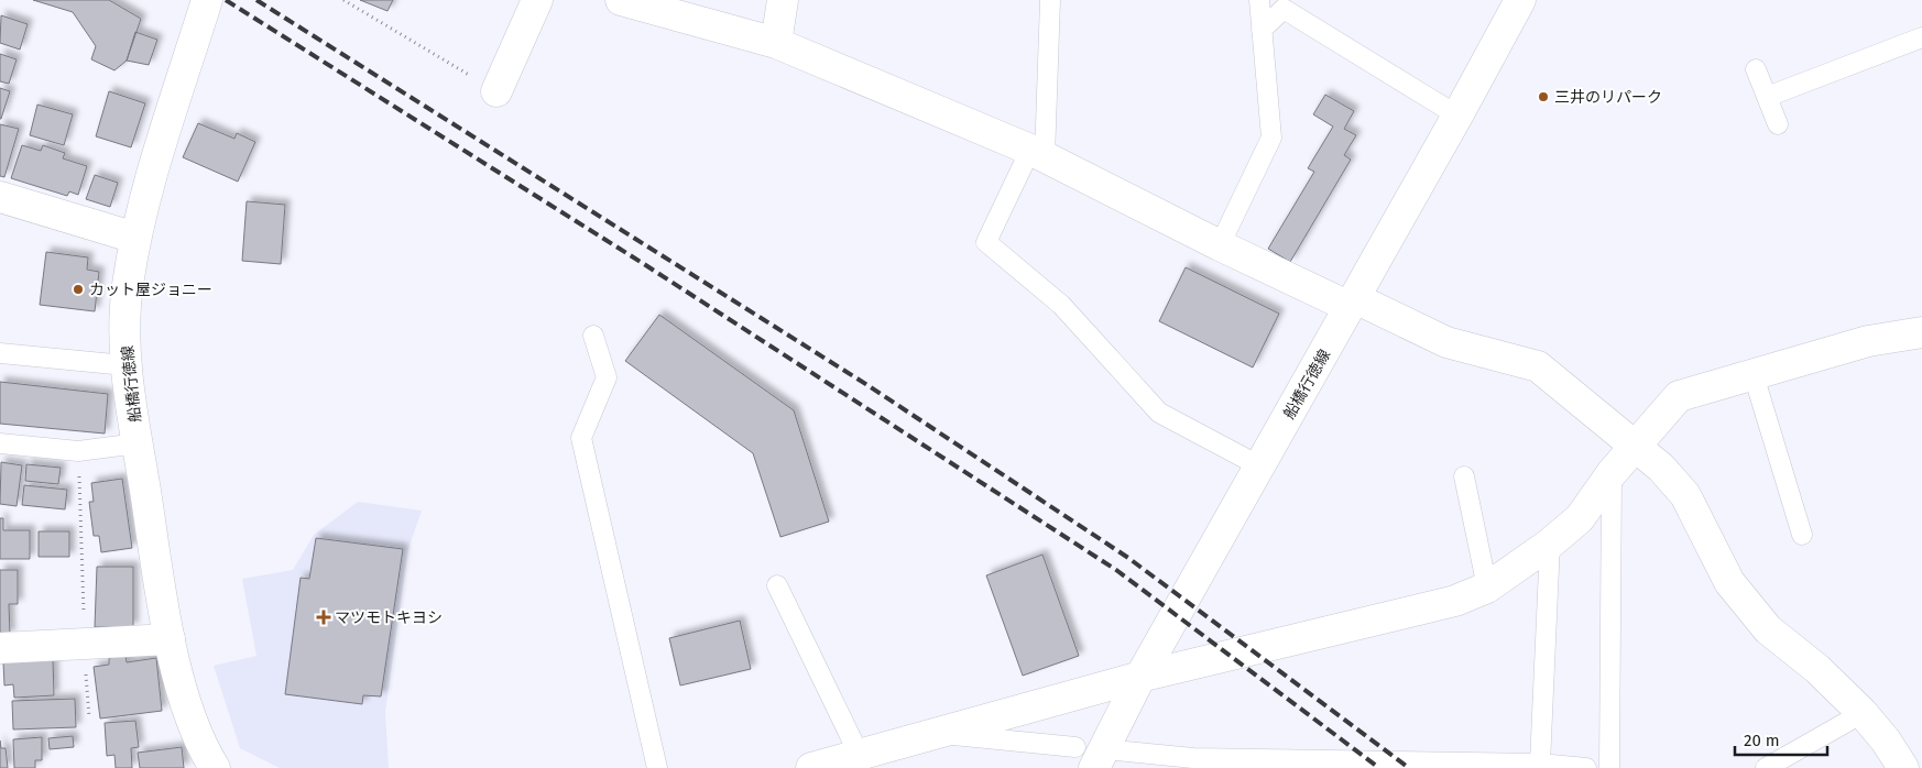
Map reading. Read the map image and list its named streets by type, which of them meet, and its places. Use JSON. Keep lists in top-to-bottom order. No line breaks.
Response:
{"streets":{"street":["船橋行徳線"]},"places":{"other":["三井のリパーク","カット屋ジョニー"],"health":["マツモトキヨシ"]},"scale_bar":"20 m"}
